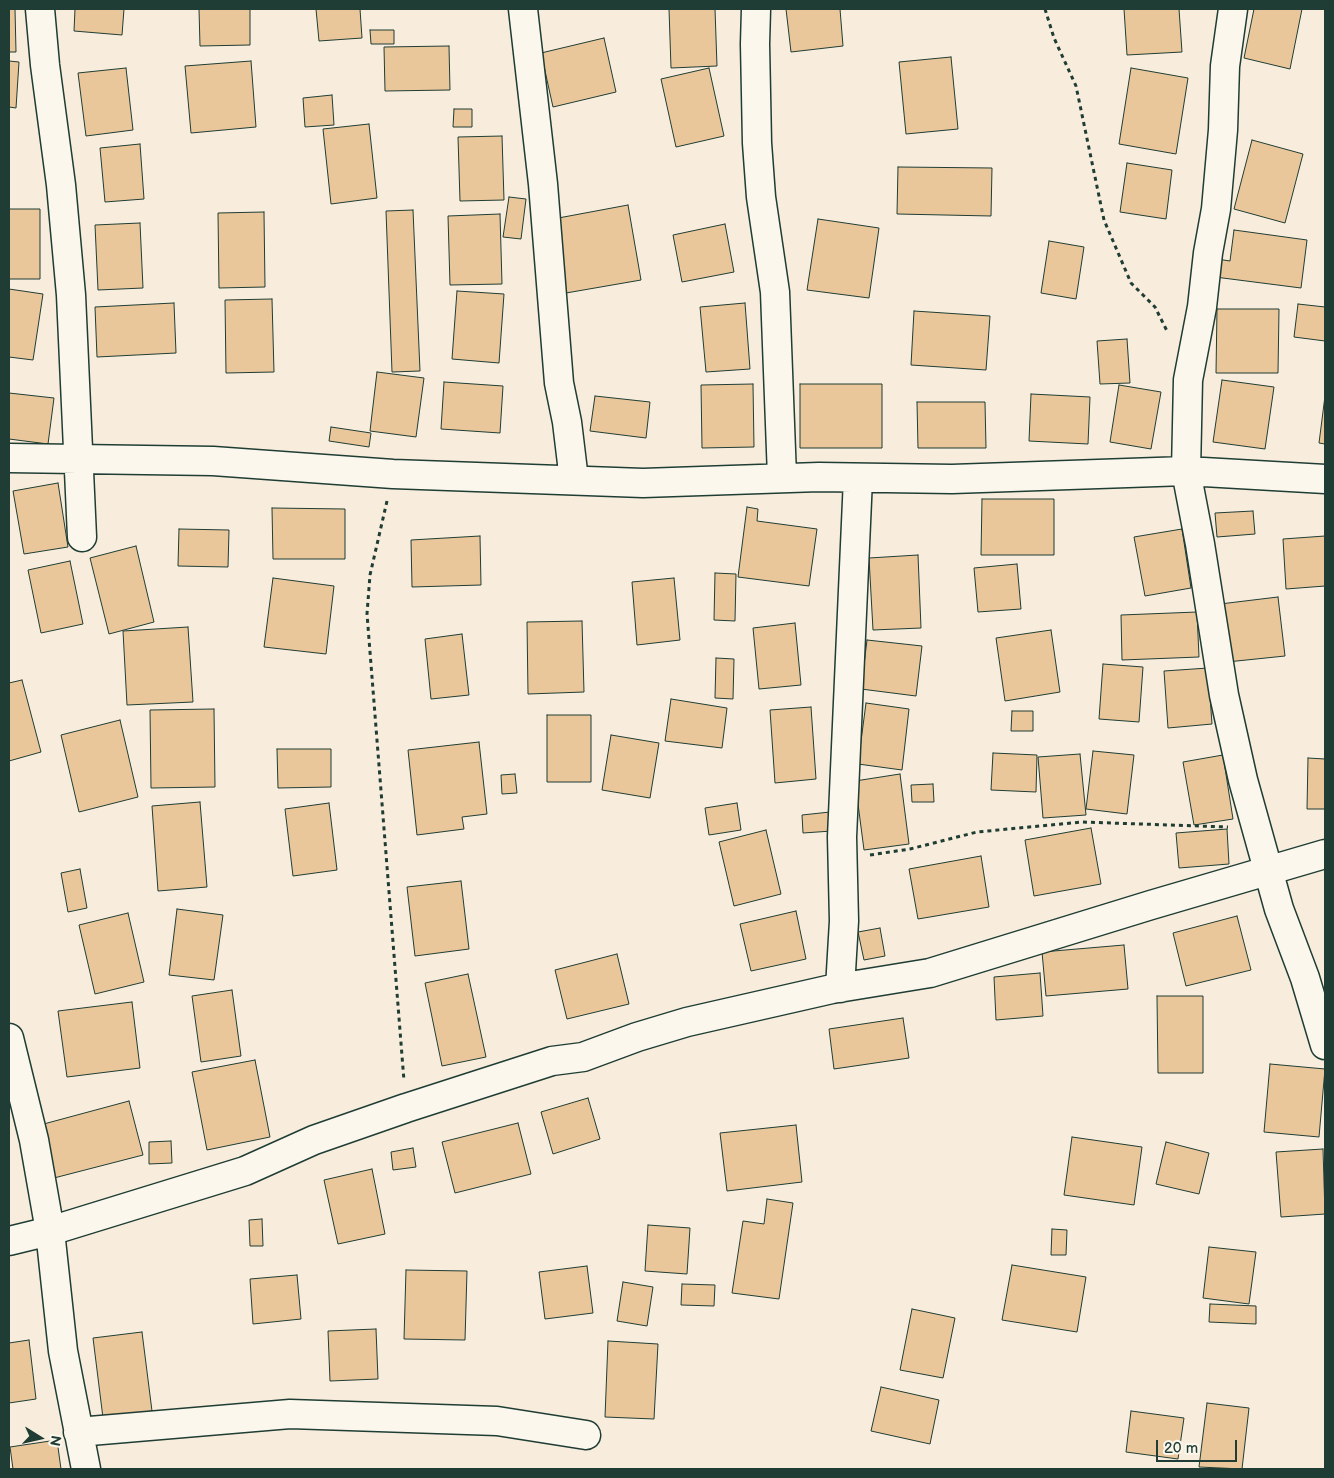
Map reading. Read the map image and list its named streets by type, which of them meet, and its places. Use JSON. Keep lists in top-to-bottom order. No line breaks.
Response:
{"scale_bar":"20 m","north":"right"}
